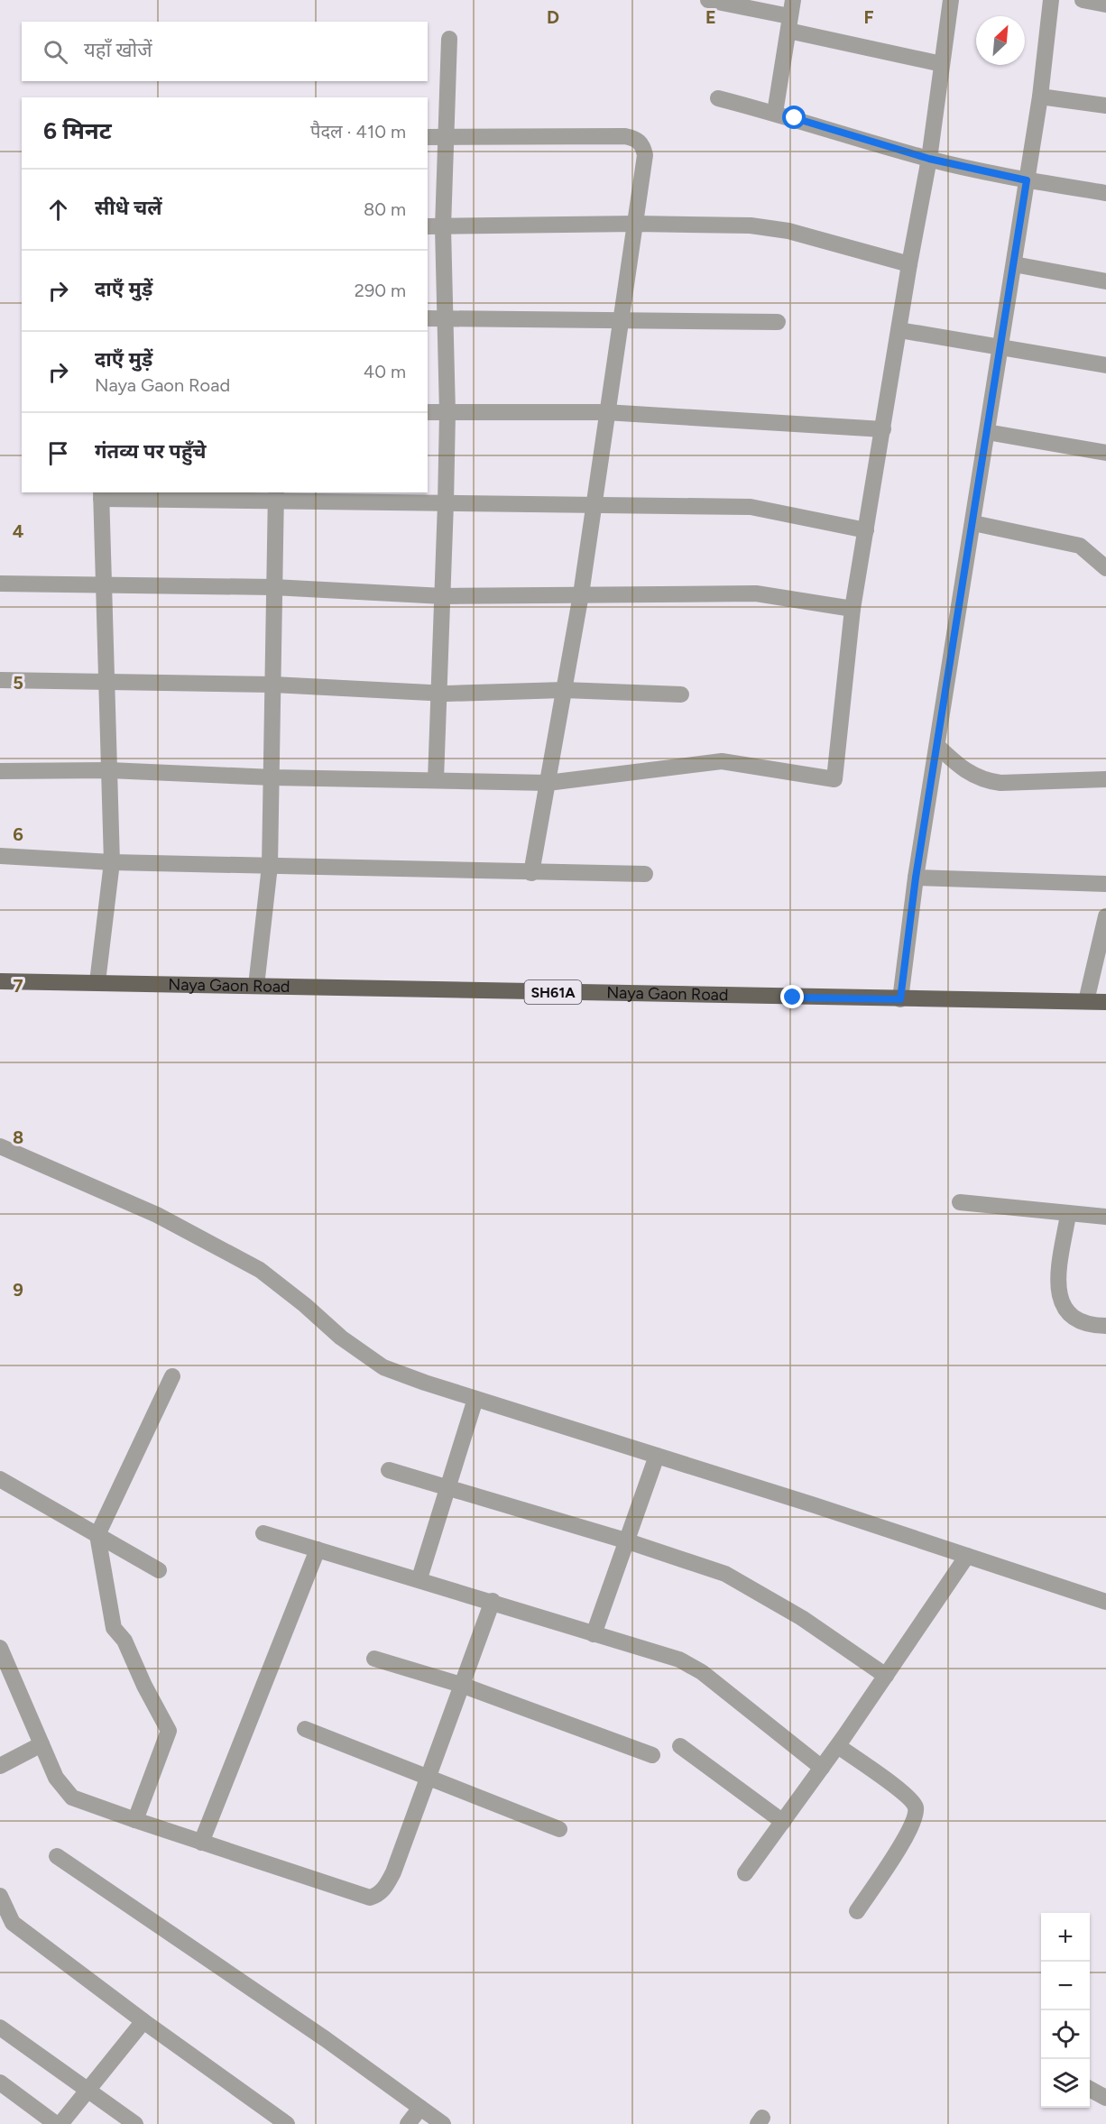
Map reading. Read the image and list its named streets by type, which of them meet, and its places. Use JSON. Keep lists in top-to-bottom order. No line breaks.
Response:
{"streets":{"main road":["Naya Gaon Road","SH61A"]},"north":"top right","page":{"search":"यहाँ खोजें","heading":["6 मिनट","पैदल · 410 m"],"list":[["सीधे चलें","80 m"],["दाएँ मुड़ें","290 m"],["दाएँ मुड़ें","Naya Gaon Road","40 m"],"गंतव्य पर पहुँचे"],"map_buttons":["+","−"]},"grid":{"columns":["D","E","F"],"rows":["4","5","6","7","8","9"]}}
